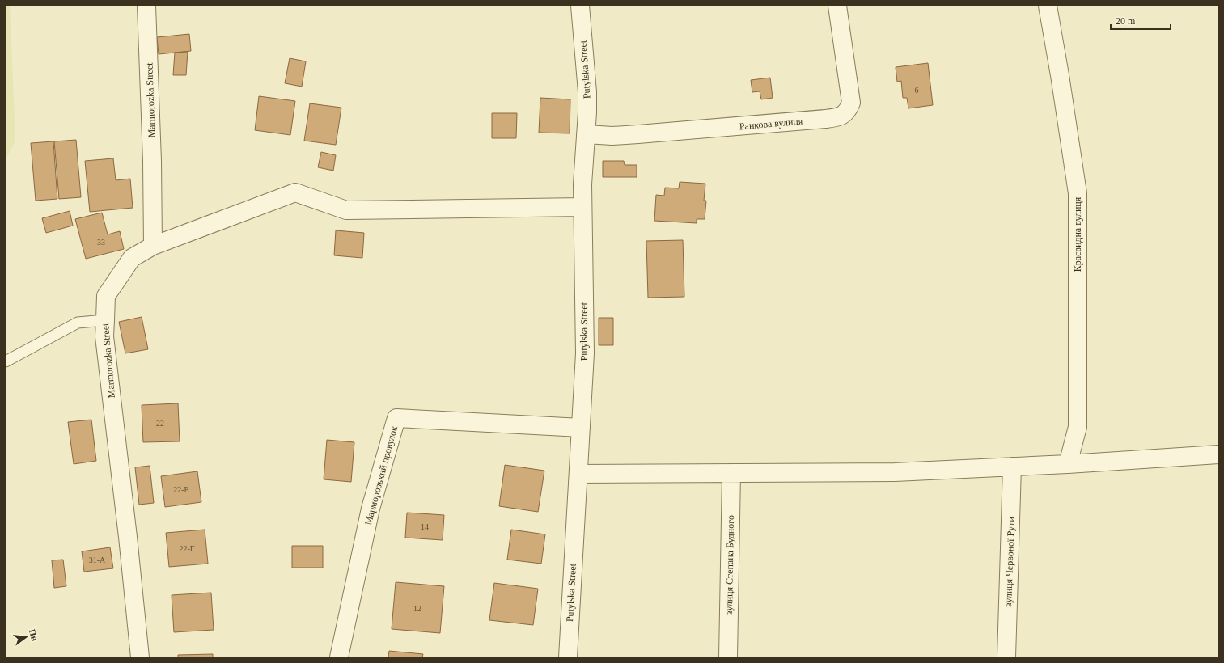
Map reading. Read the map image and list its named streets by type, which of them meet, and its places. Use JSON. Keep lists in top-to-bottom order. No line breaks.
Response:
{"streets":{"street":["Putylska Street","Marmorozka Street","Ранкова вулиця","Краєвидна вулиця","Марморозький провулок","вулиця Червоної Рути","вулиця Степана Будного"]},"crossings":[["Putylska Street","Ранкова вулиця"],["Putylska Street","Марморозький провулок"]],"house_numbers":["6","33","22","22-Е","14","22-Г","31-А","12"],"scale_bar":"20 m","north":"right"}
